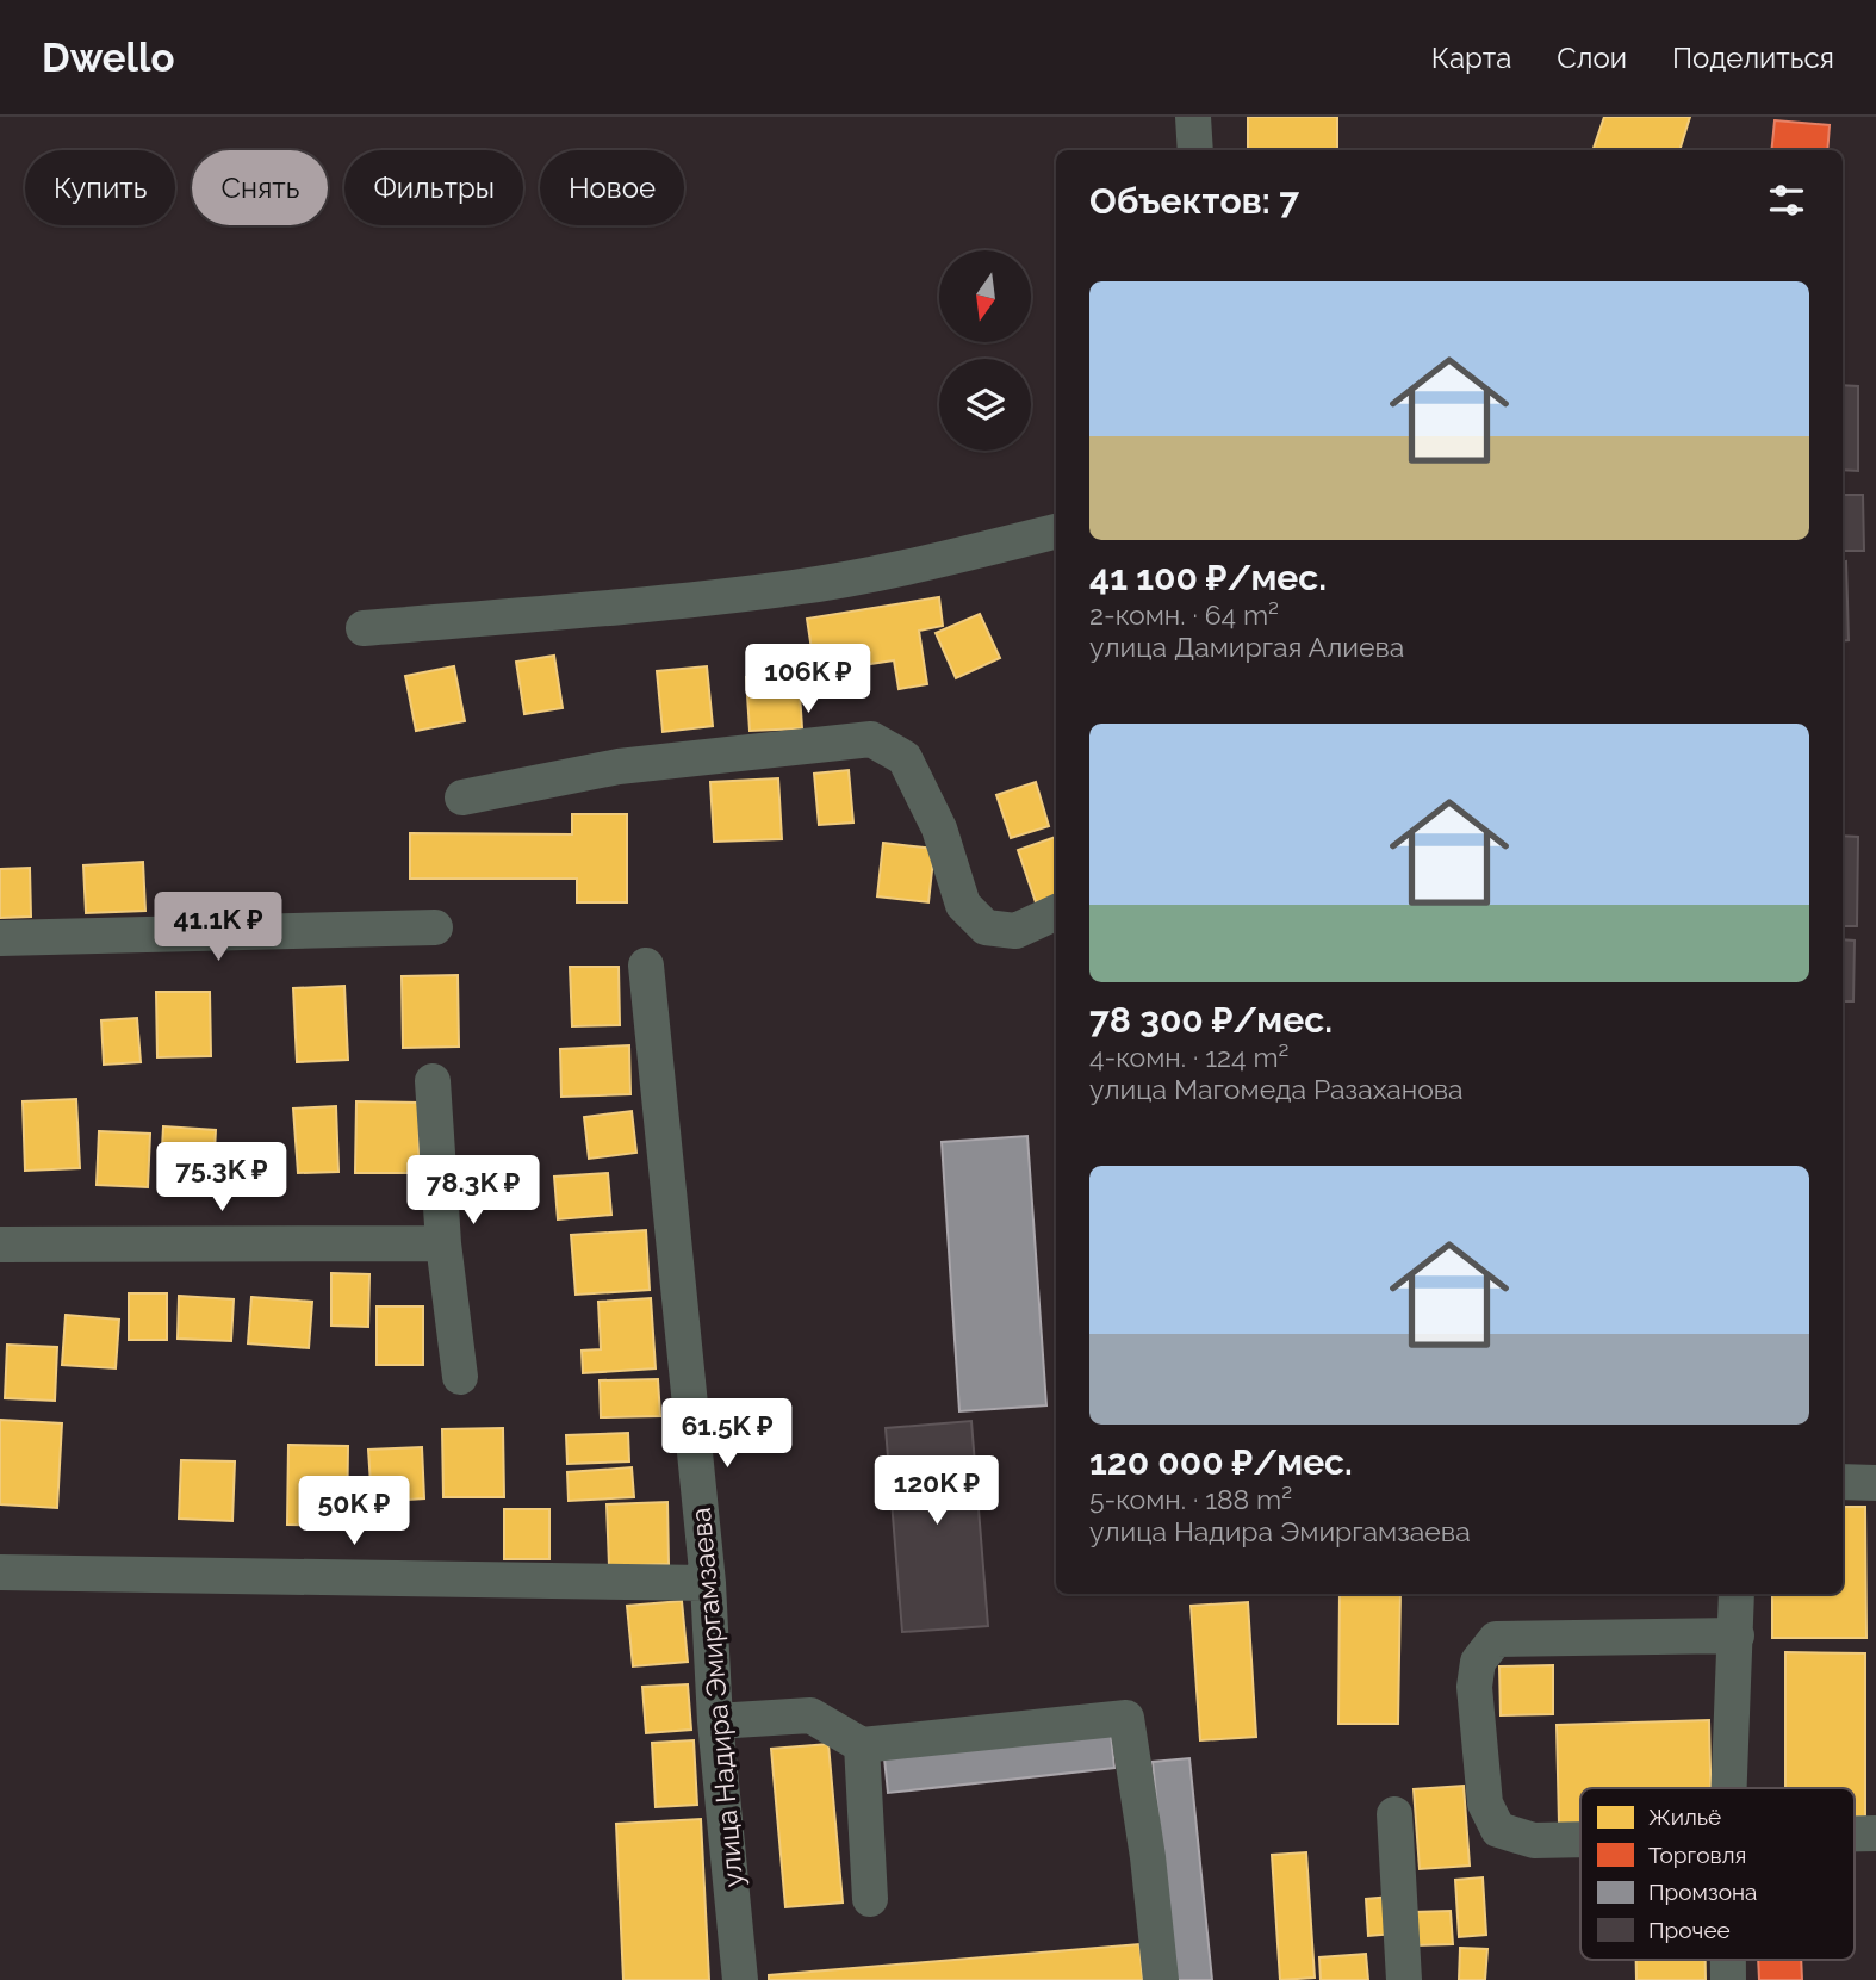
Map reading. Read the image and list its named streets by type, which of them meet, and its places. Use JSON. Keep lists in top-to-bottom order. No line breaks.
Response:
{"streets":{"street":["улица Надира Эмиргамзаева"]},"legend":["Жильё","Торговля","Промзона","Прочее"],"north":"bottom","page":{"header":"Dwello","nav":["Карта","Слои","Поделиться"],"chip":["Купить","Снять","Фильтры","Новое"],"heading":"Объектов: 7","list":[{"name":"41 100 ₽/мес.","note":"2-комн. · 64 m² · улица Дамиргая Алиева"},{"name":"78 300 ₽/мес.","note":"4-комн. · 124 m² · улица Магомеда Разаханова"},{"name":"120 000 ₽/мес.","note":"5-комн. · 188 m² · улица Надира Эмиргамзаева"}],"price":["106K ₽","41.1K ₽","75.3K ₽","78.3K ₽","61.5K ₽","120K ₽","50K ₽"]}}
